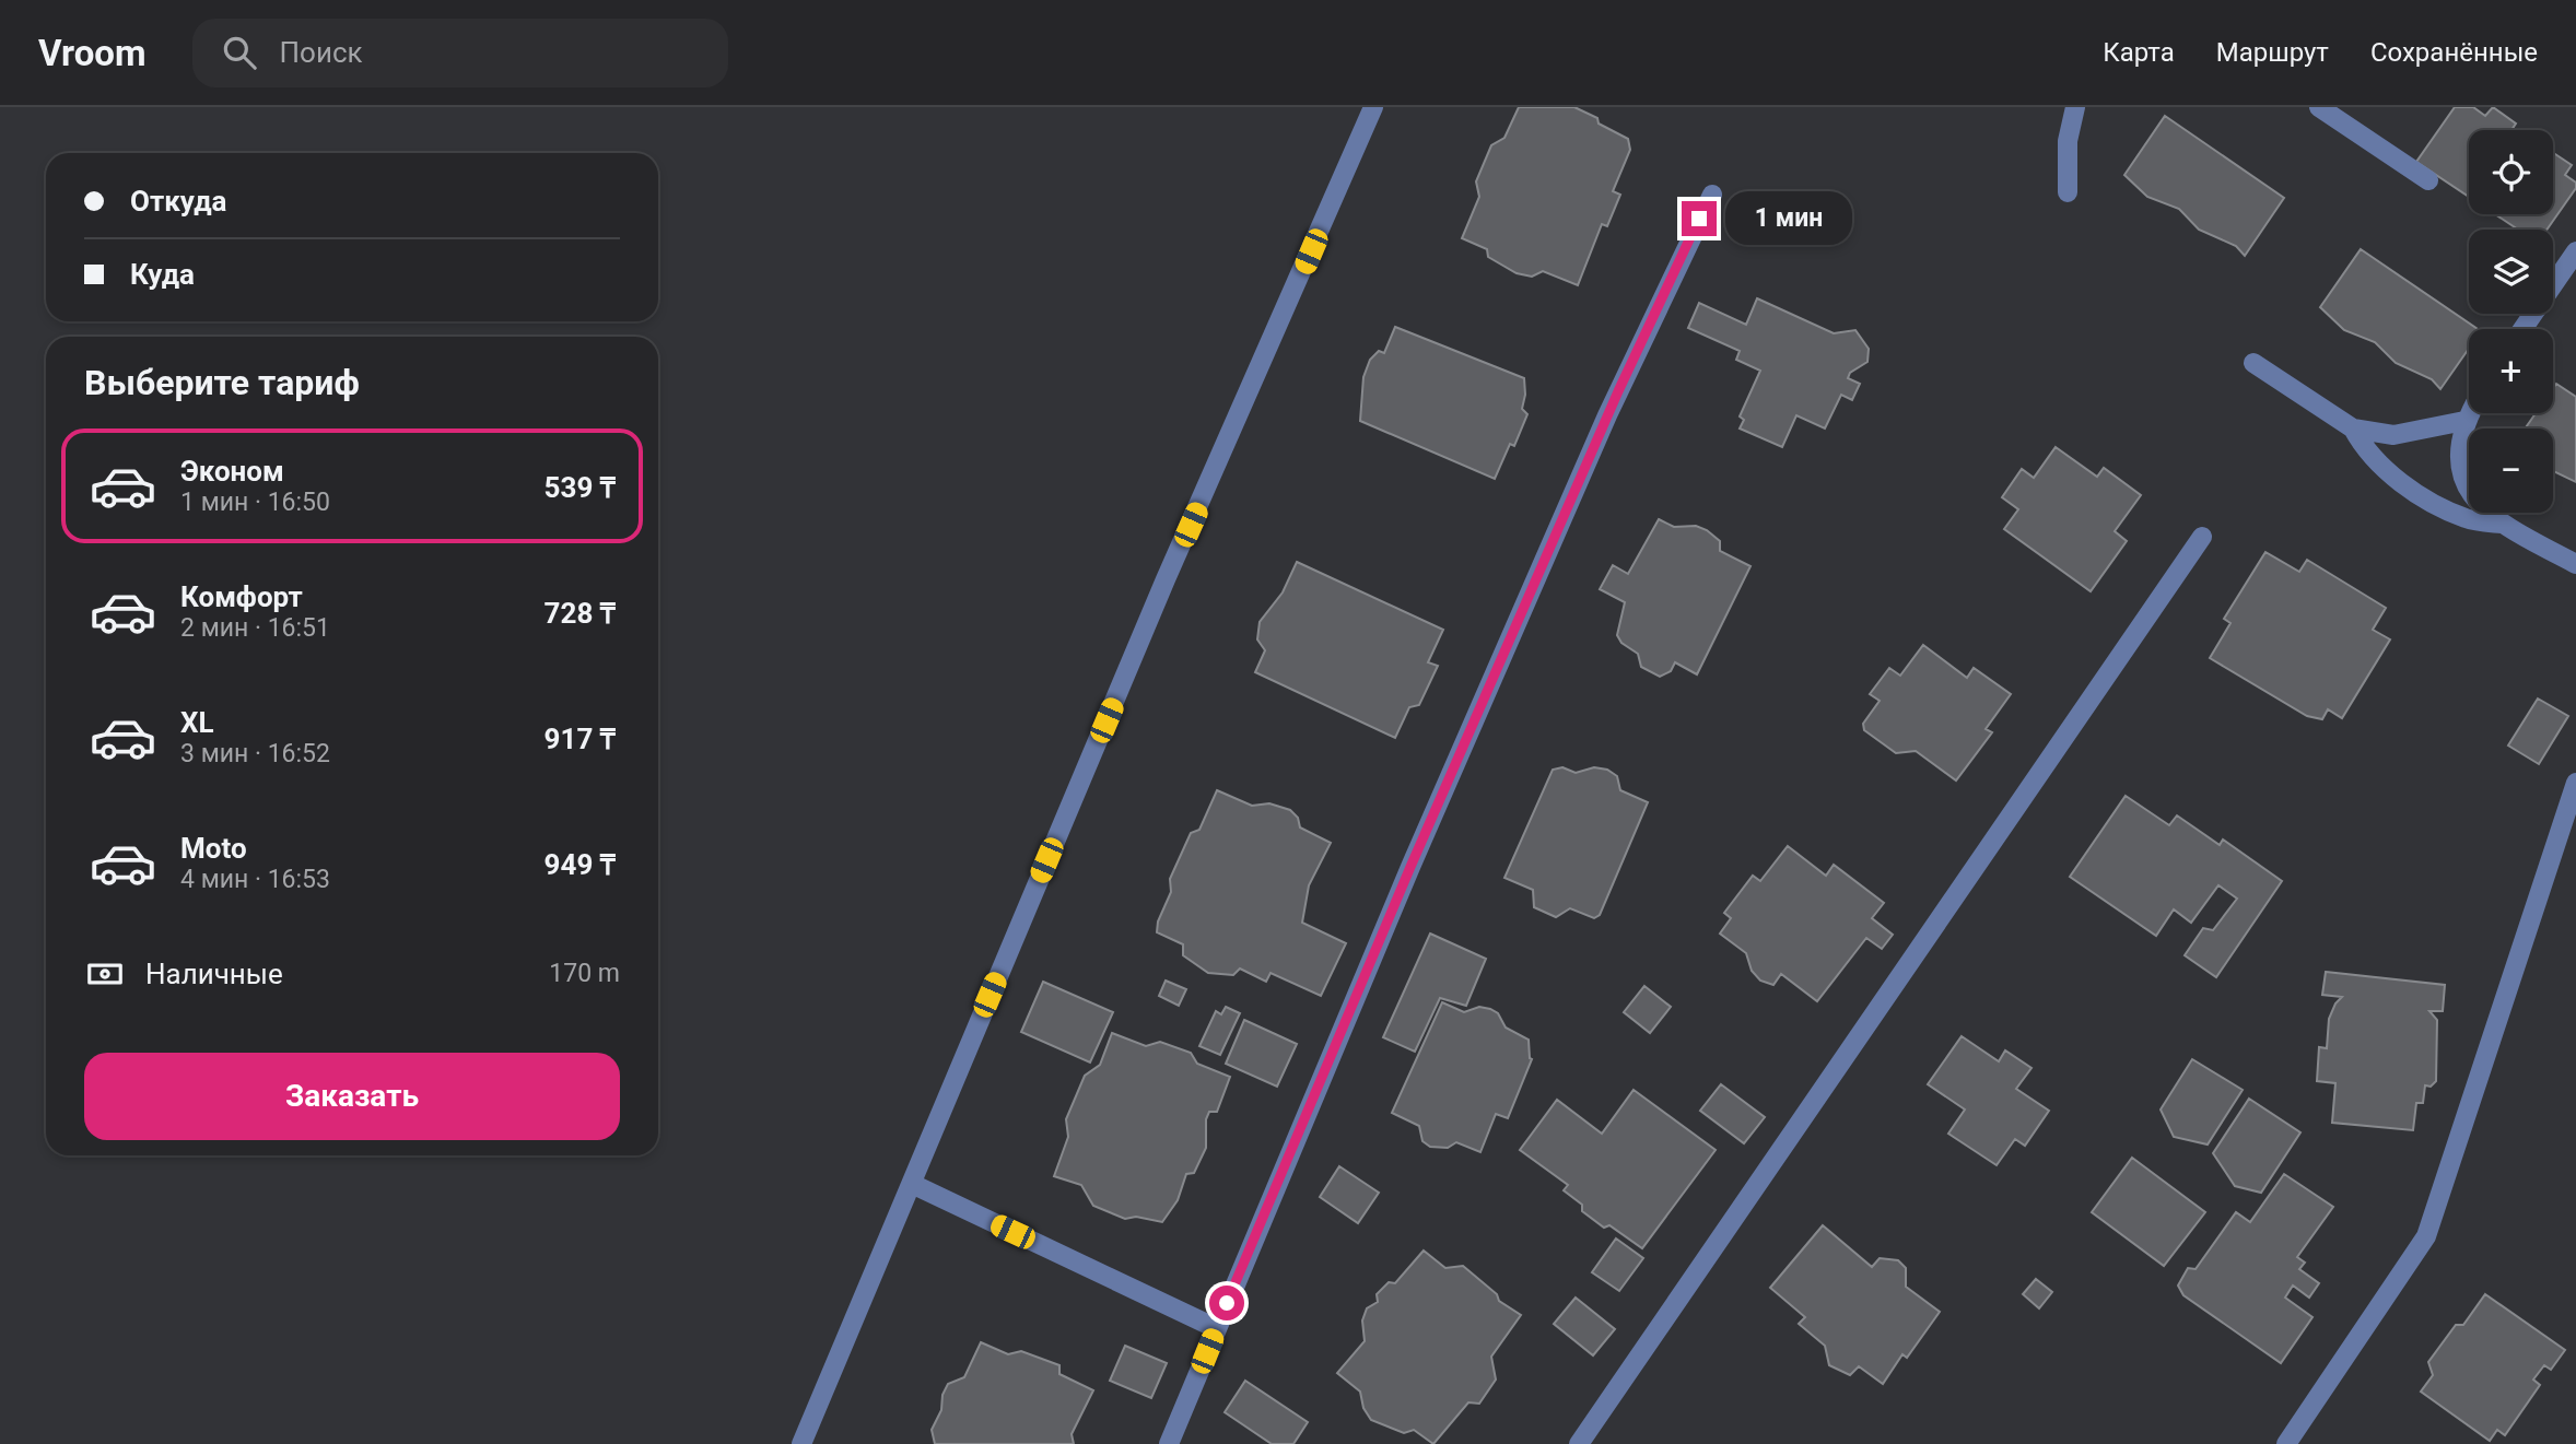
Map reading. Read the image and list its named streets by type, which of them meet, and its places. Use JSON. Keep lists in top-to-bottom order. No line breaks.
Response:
{"page":{"header":"Vroom","search":"Поиск","nav":["Карта","Маршрут","Сохранённые"],"map_buttons":["+","−"],"banner":["Откуда","Куда"],"bubble":"1 мин","heading":"Выберите тариф","list":[{"name":"Эконом","note":"1 мин · 16:50","value":"539 ₸"},{"name":"Комфорт","note":"2 мин · 16:51","value":"728 ₸"},{"name":"XL","note":"3 мин · 16:52","value":"917 ₸"},{"name":"Moto","note":"4 мин · 16:53","value":"949 ₸"}],"pay":["Наличные","170 m"],"buttons":"Заказать"}}
